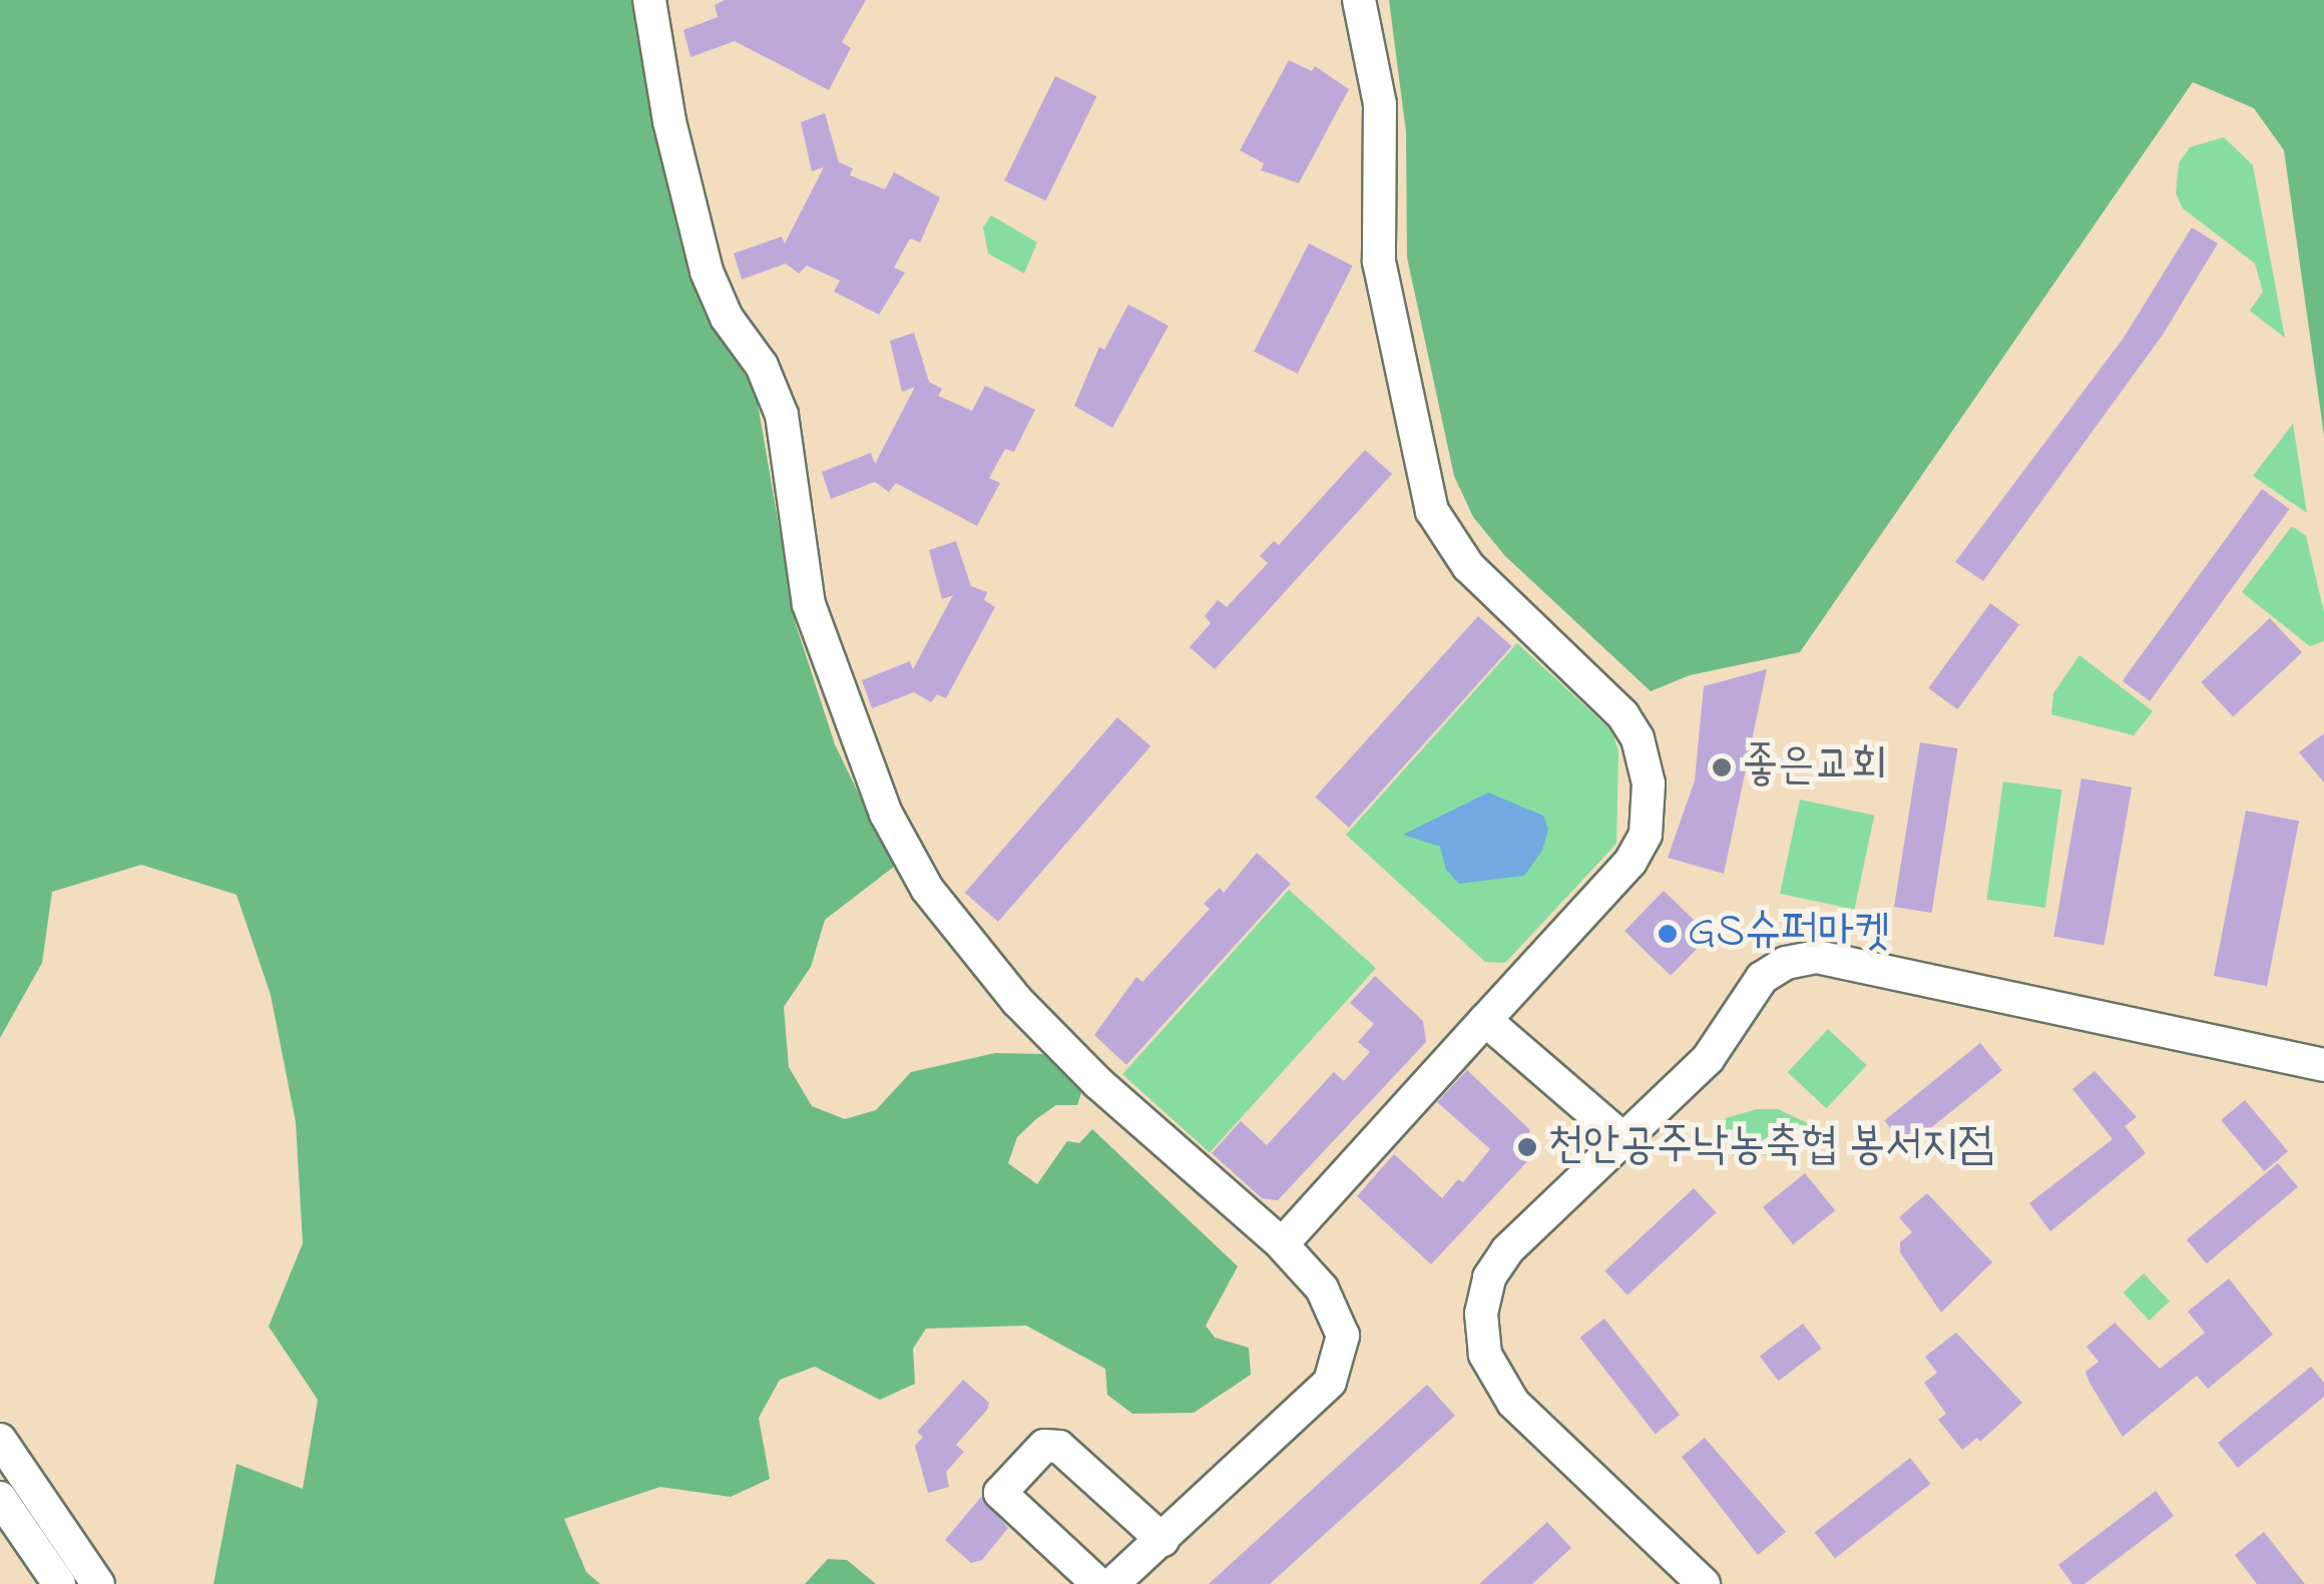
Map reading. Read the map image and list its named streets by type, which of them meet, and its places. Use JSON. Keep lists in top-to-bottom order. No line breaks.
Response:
{"places":["좋은교회","GS슈퍼마켓","천안공주낙농축협 봉서지점"]}
